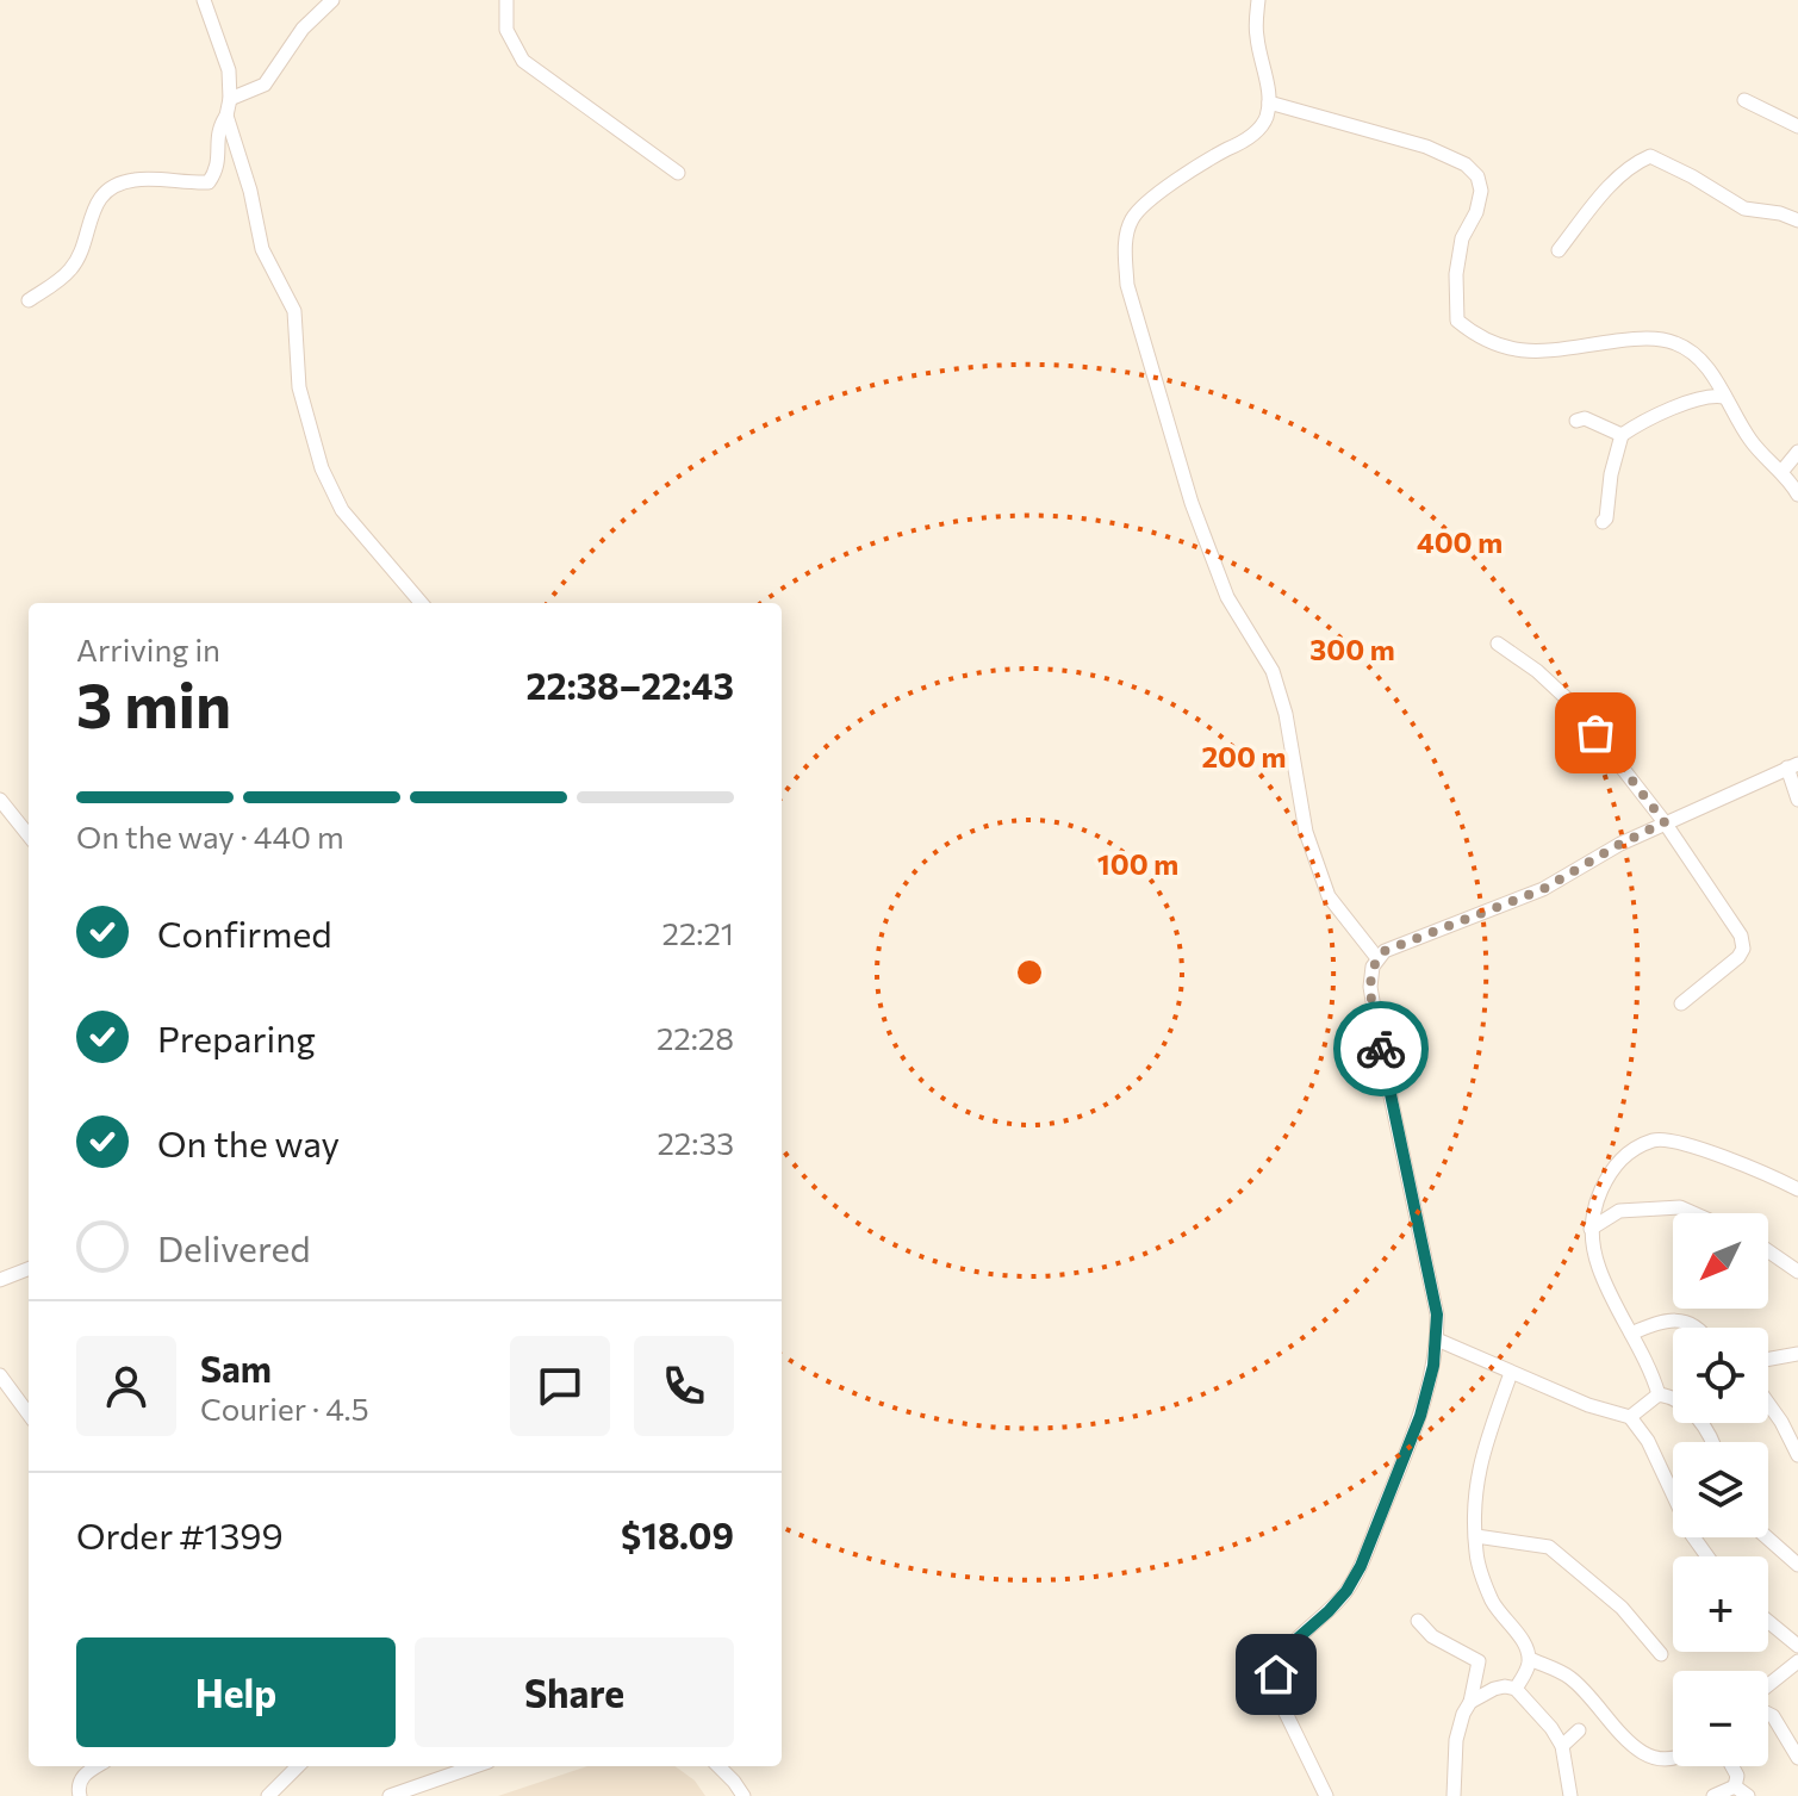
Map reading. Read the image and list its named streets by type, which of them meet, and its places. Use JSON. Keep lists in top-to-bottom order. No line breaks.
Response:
{"north":"bottom left","page":{"heading":["3 min","Arriving in","22:38–22:43"],"panel":["Sam","Courier · 4.5","Order #1399","$18.09"],"bar":"On the way · 440 m","list":[["Confirmed","22:21"],["Preparing","22:28"],["On the way","22:33"],"Delivered"],"map_buttons":["+","−"],"buttons":["Help","Share"]},"rings":["400 m","300 m","200 m","100 m"]}
